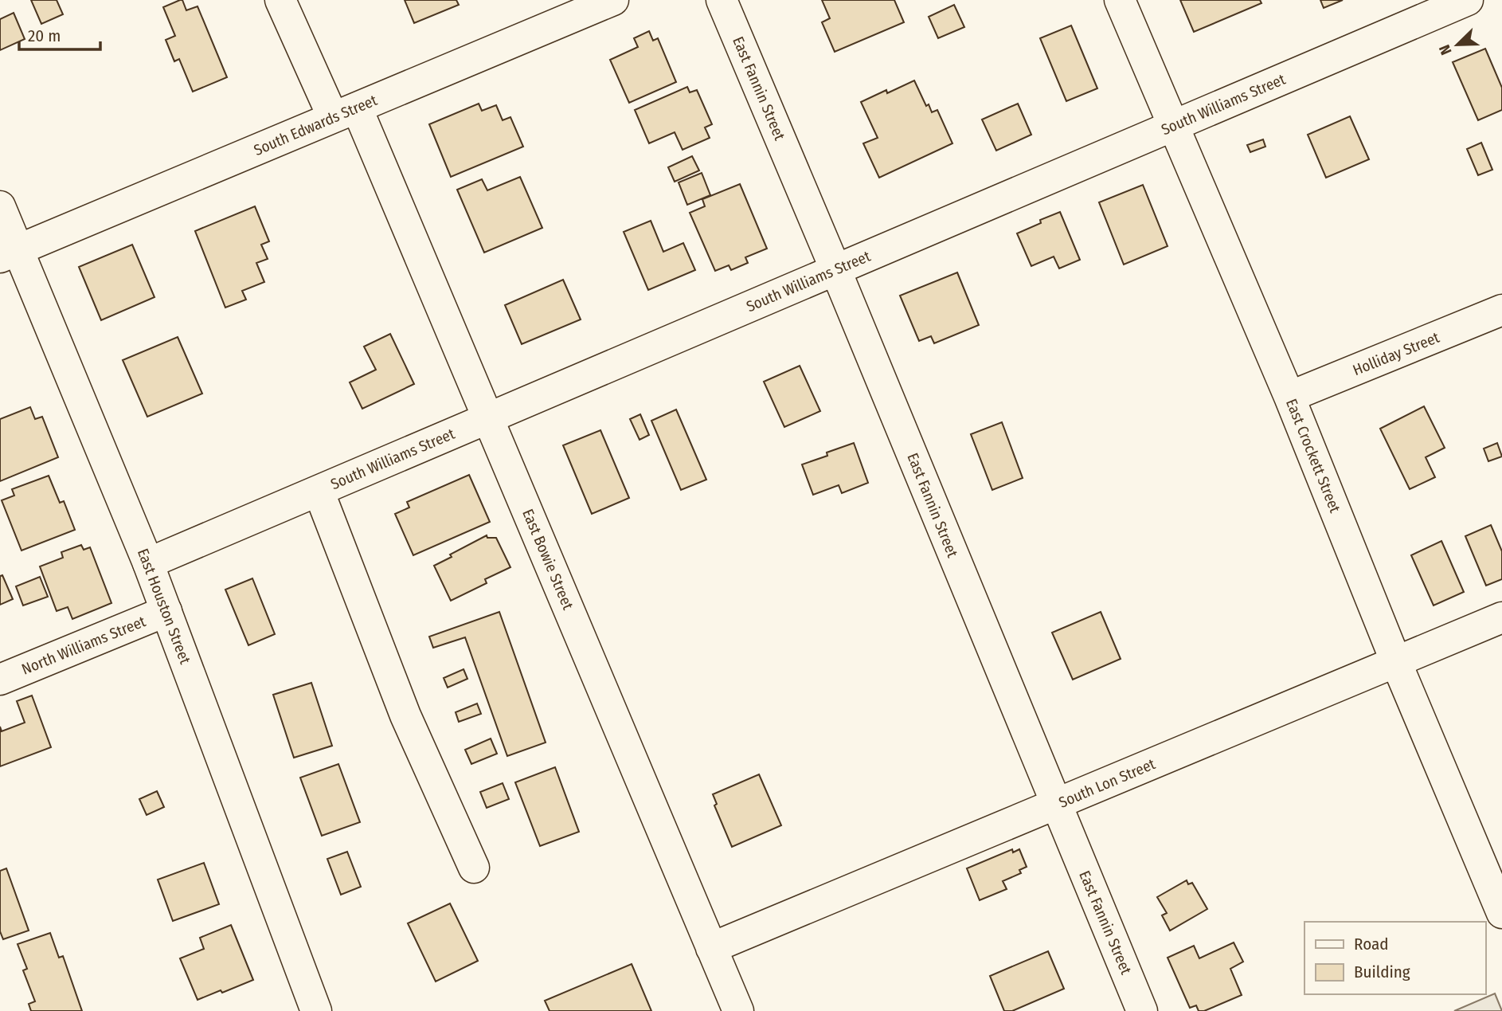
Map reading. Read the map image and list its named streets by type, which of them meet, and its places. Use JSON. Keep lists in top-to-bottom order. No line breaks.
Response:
{"streets":{"street":["East Fannin Street","South Williams Street","South Edwards Street","Holliday Street","East Crockett Street","East Bowie Street","East Houston Street","North Williams Street","South Lon Street"]},"crossings":[["East Fannin Street","South Williams Street"],["East Fannin Street","South Lon Street"],["South Williams Street","East Crockett Street"],["South Williams Street","East Bowie Street"],["South Williams Street","East Houston Street"],["South Edwards Street","East Bowie Street"],["South Edwards Street","East Houston Street"],["Holliday Street","East Crockett Street"],["East Crockett Street","South Lon Street"],["East Bowie Street","South Lon Street"],["East Houston Street","North Williams Street"]],"legend":["Road","Building"],"scale_bar":"20 m","north":"bottom left"}
